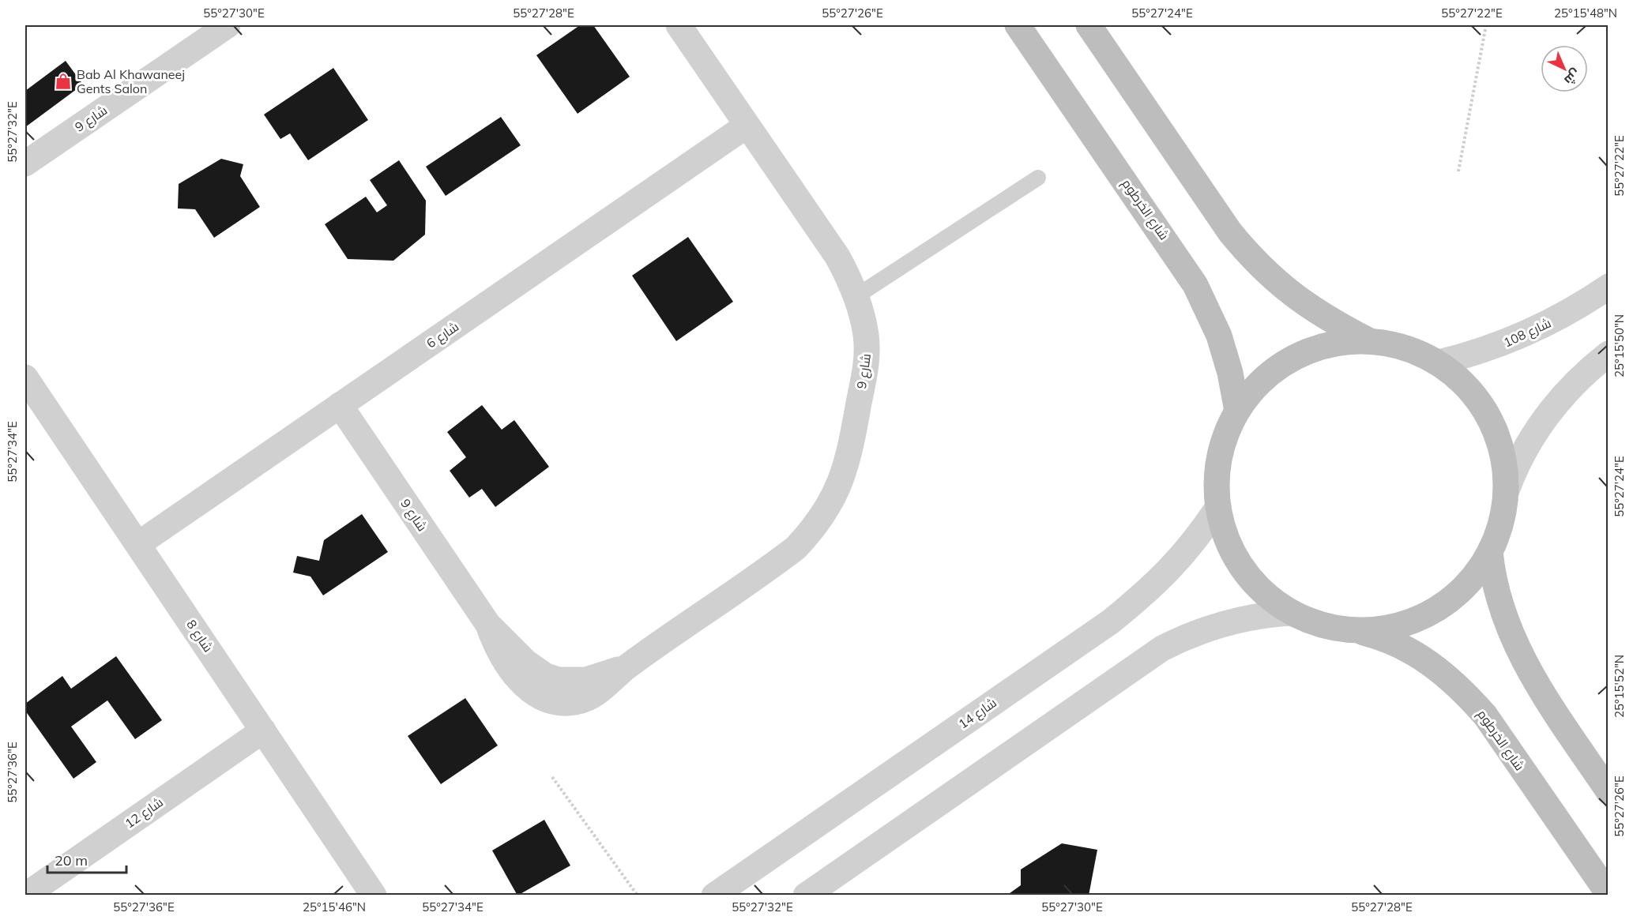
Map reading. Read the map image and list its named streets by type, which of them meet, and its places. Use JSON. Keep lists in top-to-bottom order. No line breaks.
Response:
{"streets":{"main road":["شارع الخرطوم"],"street":["شارع 9","شارع 108","شارع 6","شارع 8","شارع 14","شارع 12"]},"crossings":[["شارع 9","شارع 6"],["شارع 6","شارع 8"],["شارع 8","شارع 12"]],"places":{"shop":["Bab Al Khawaneej Gents Salon"]},"scale_bar":"20 m","north":"bottom right","coordinates":["55°27'30\"E","55°27'28\"E","55°27'26\"E","55°27'24\"E","55°27'22\"E","25°15'48\"N","55°27'32\"E","25°15'50\"N","55°27'34\"E","25°15'52\"N","55°27'36\"E","25°15'46\"N"]}
